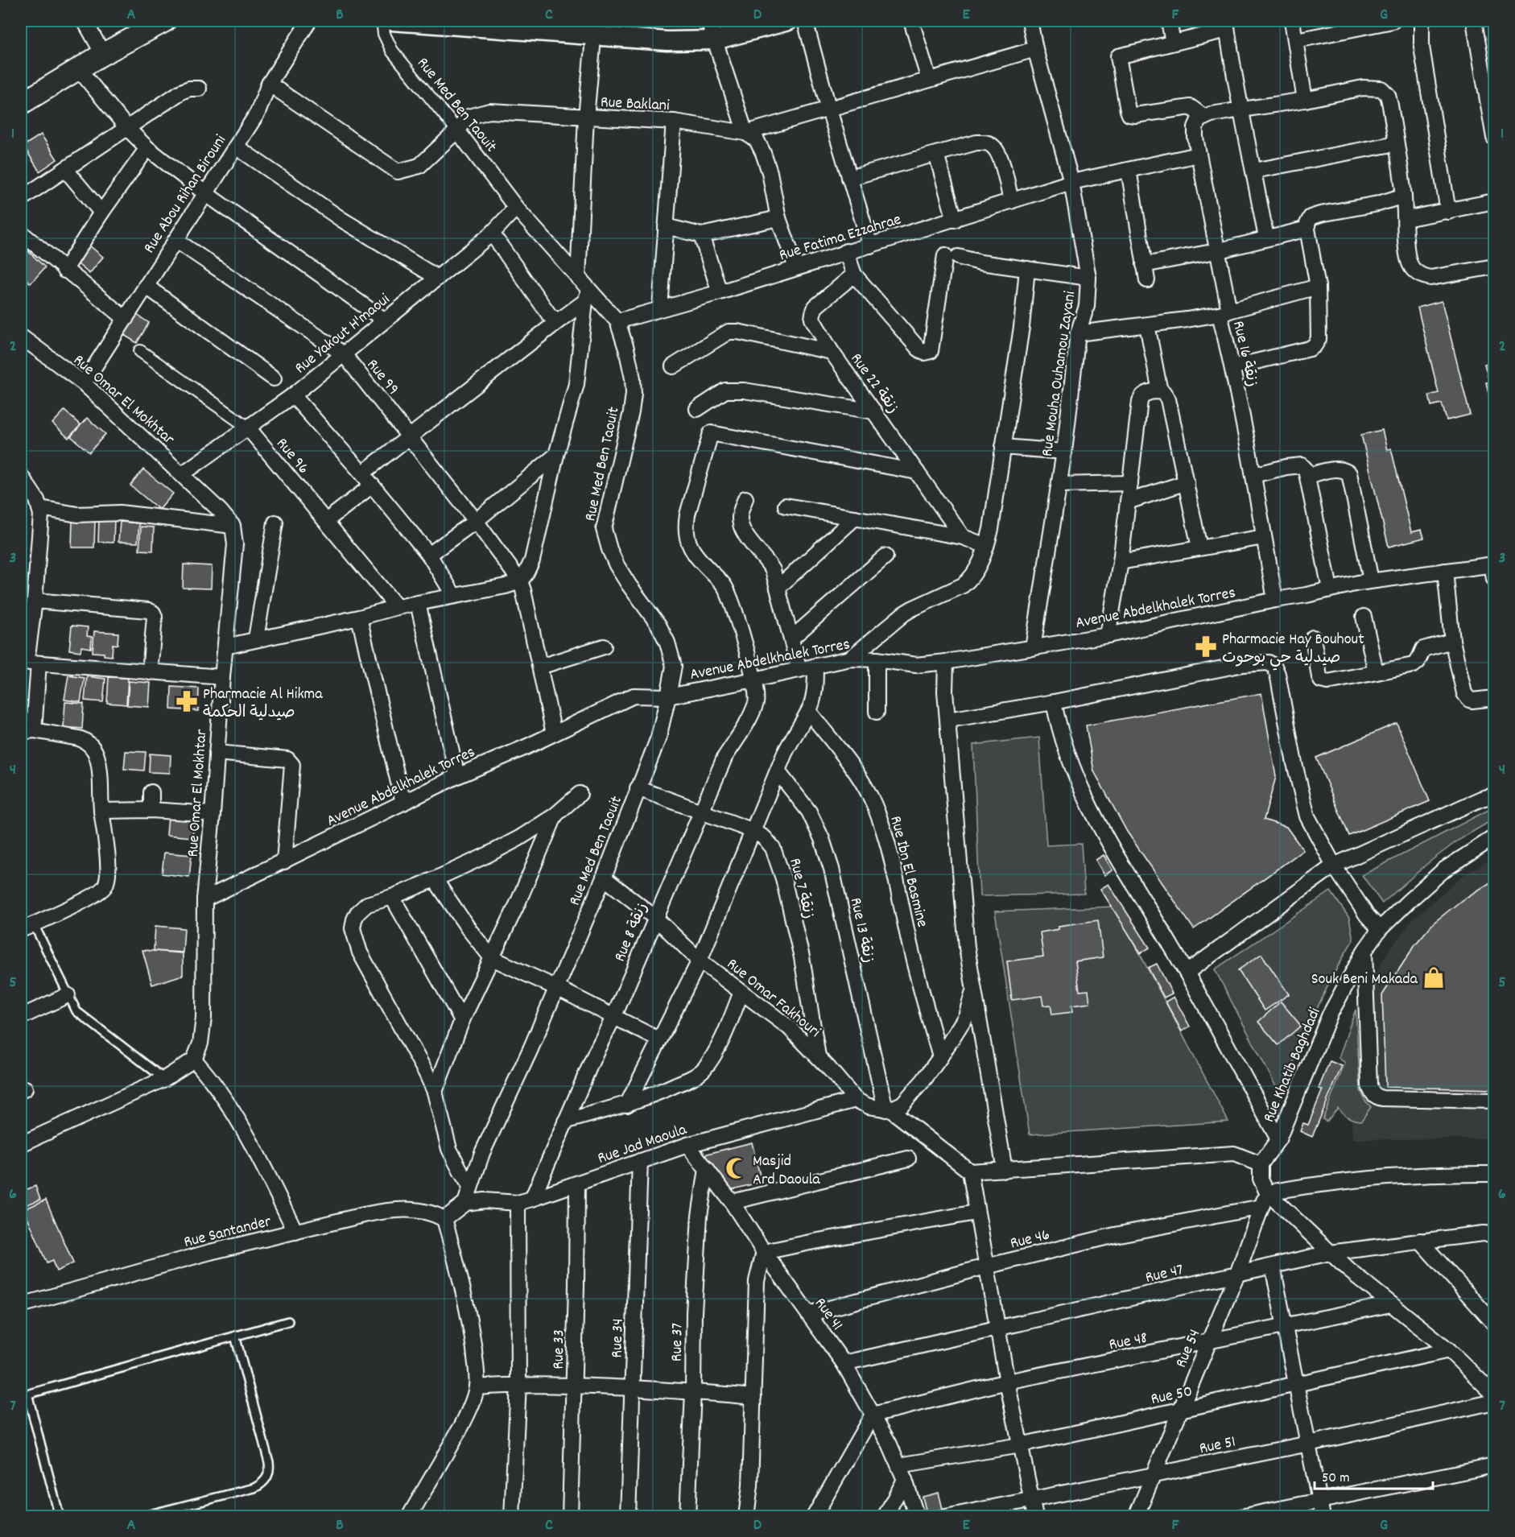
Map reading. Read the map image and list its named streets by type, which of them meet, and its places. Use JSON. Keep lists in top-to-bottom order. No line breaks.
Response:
{"streets":{"street":["Rue Baklani","Rue Med Ben Taouit","Rue Abou Rihan Birouni","Rue Fatima Ezzahrae","Rue Yakout H'maoui","Rue 16 زنقة","Rue Mouha Ouhamou Zayani","Rue 99","Rue 22 زنقة","Rue Omar El Mokhtar","Rue 96","Avenue Abdelkhalek Torres","Rue Ibn El Basmine","Rue 7 زنقة","Rue 13 زنقة","Rue 8 زنقة","Rue Omar Fakhouri","Rue Khatib Baghdadi","Rue Jad Maoula","Rue Santander","Rue 46","Rue 47","Rue 41","Rue 34","Rue 48","Rue 37","Rue 54","Rue 33","Rue 50","Rue 51"]},"crossings":[["Rue Baklani","Rue Med Ben Taouit"],["Rue Baklani","Rue Abou Rihan Birouni"],["Rue Baklani","Rue Mouha Ouhamou Zayani"],["Rue Med Ben Taouit","Rue Fatima Ezzahrae"],["Rue Med Ben Taouit","Rue Yakout H'maoui"],["Rue Med Ben Taouit","Avenue Abdelkhalek Torres"],["Rue Med Ben Taouit","Rue 7 زنقة"],["Rue Med Ben Taouit","Rue Omar Fakhouri"],["Rue Med Ben Taouit","Rue Jad Maoula"],["Rue Abou Rihan Birouni","Rue 99"],["Rue Abou Rihan Birouni","Rue Omar El Mokhtar"],["Rue Fatima Ezzahrae","Rue 16 زنقة"],["Rue Fatima Ezzahrae","Rue Mouha Ouhamou Zayani"],["Rue Yakout H'maoui","Rue 99"],["Rue Yakout H'maoui","Rue Omar El Mokhtar"],["Rue Yakout H'maoui","Rue 96"],["Rue 16 زنقة","Avenue Abdelkhalek Torres"],["Rue Mouha Ouhamou Zayani","Avenue Abdelkhalek Torres"],["Rue 99","Avenue Abdelkhalek Torres"],["Rue 22 زنقة","Rue 8 زنقة"],["Rue Omar El Mokhtar","Avenue Abdelkhalek Torres"],["Avenue Abdelkhalek Torres","Rue 8 زنقة"],["Rue 7 زنقة","Rue 8 زنقة"],["Rue 7 زنقة","Rue Omar Fakhouri"],["Rue 13 زنقة","Rue Omar Fakhouri"],["Rue 8 زنقة","Rue Omar Fakhouri"],["Rue 8 زنقة","Rue Jad Maoula"],["Rue Omar Fakhouri","Rue Jad Maoula"],["Rue Jad Maoula","Rue 41"],["Rue Jad Maoula","Rue 34"],["Rue Jad Maoula","Rue 33"],["Rue 46","Rue 41"],["Rue 46","Rue 54"],["Rue 47","Rue 41"],["Rue 47","Rue 54"],["Rue 41","Rue 48"],["Rue 41","Rue 37"],["Rue 41","Rue 50"],["Rue 48","Rue 54"],["Rue 54","Rue 50"],["Rue 54","Rue 51"]],"places":{"pharmacy":["Pharmacie Hay Bouhout صيدلية حي بوحوت","Pharmacie Al Hikma صيدلية الحكمة"],"shop":["Souk Beni Makada"],"mosque":["Masjid Ard Daoula"]},"scale_bar":"50 m","grid":{"columns":["A","B","C","D","E","F","G"],"rows":["1","2","3","4","5","6","7"]}}
